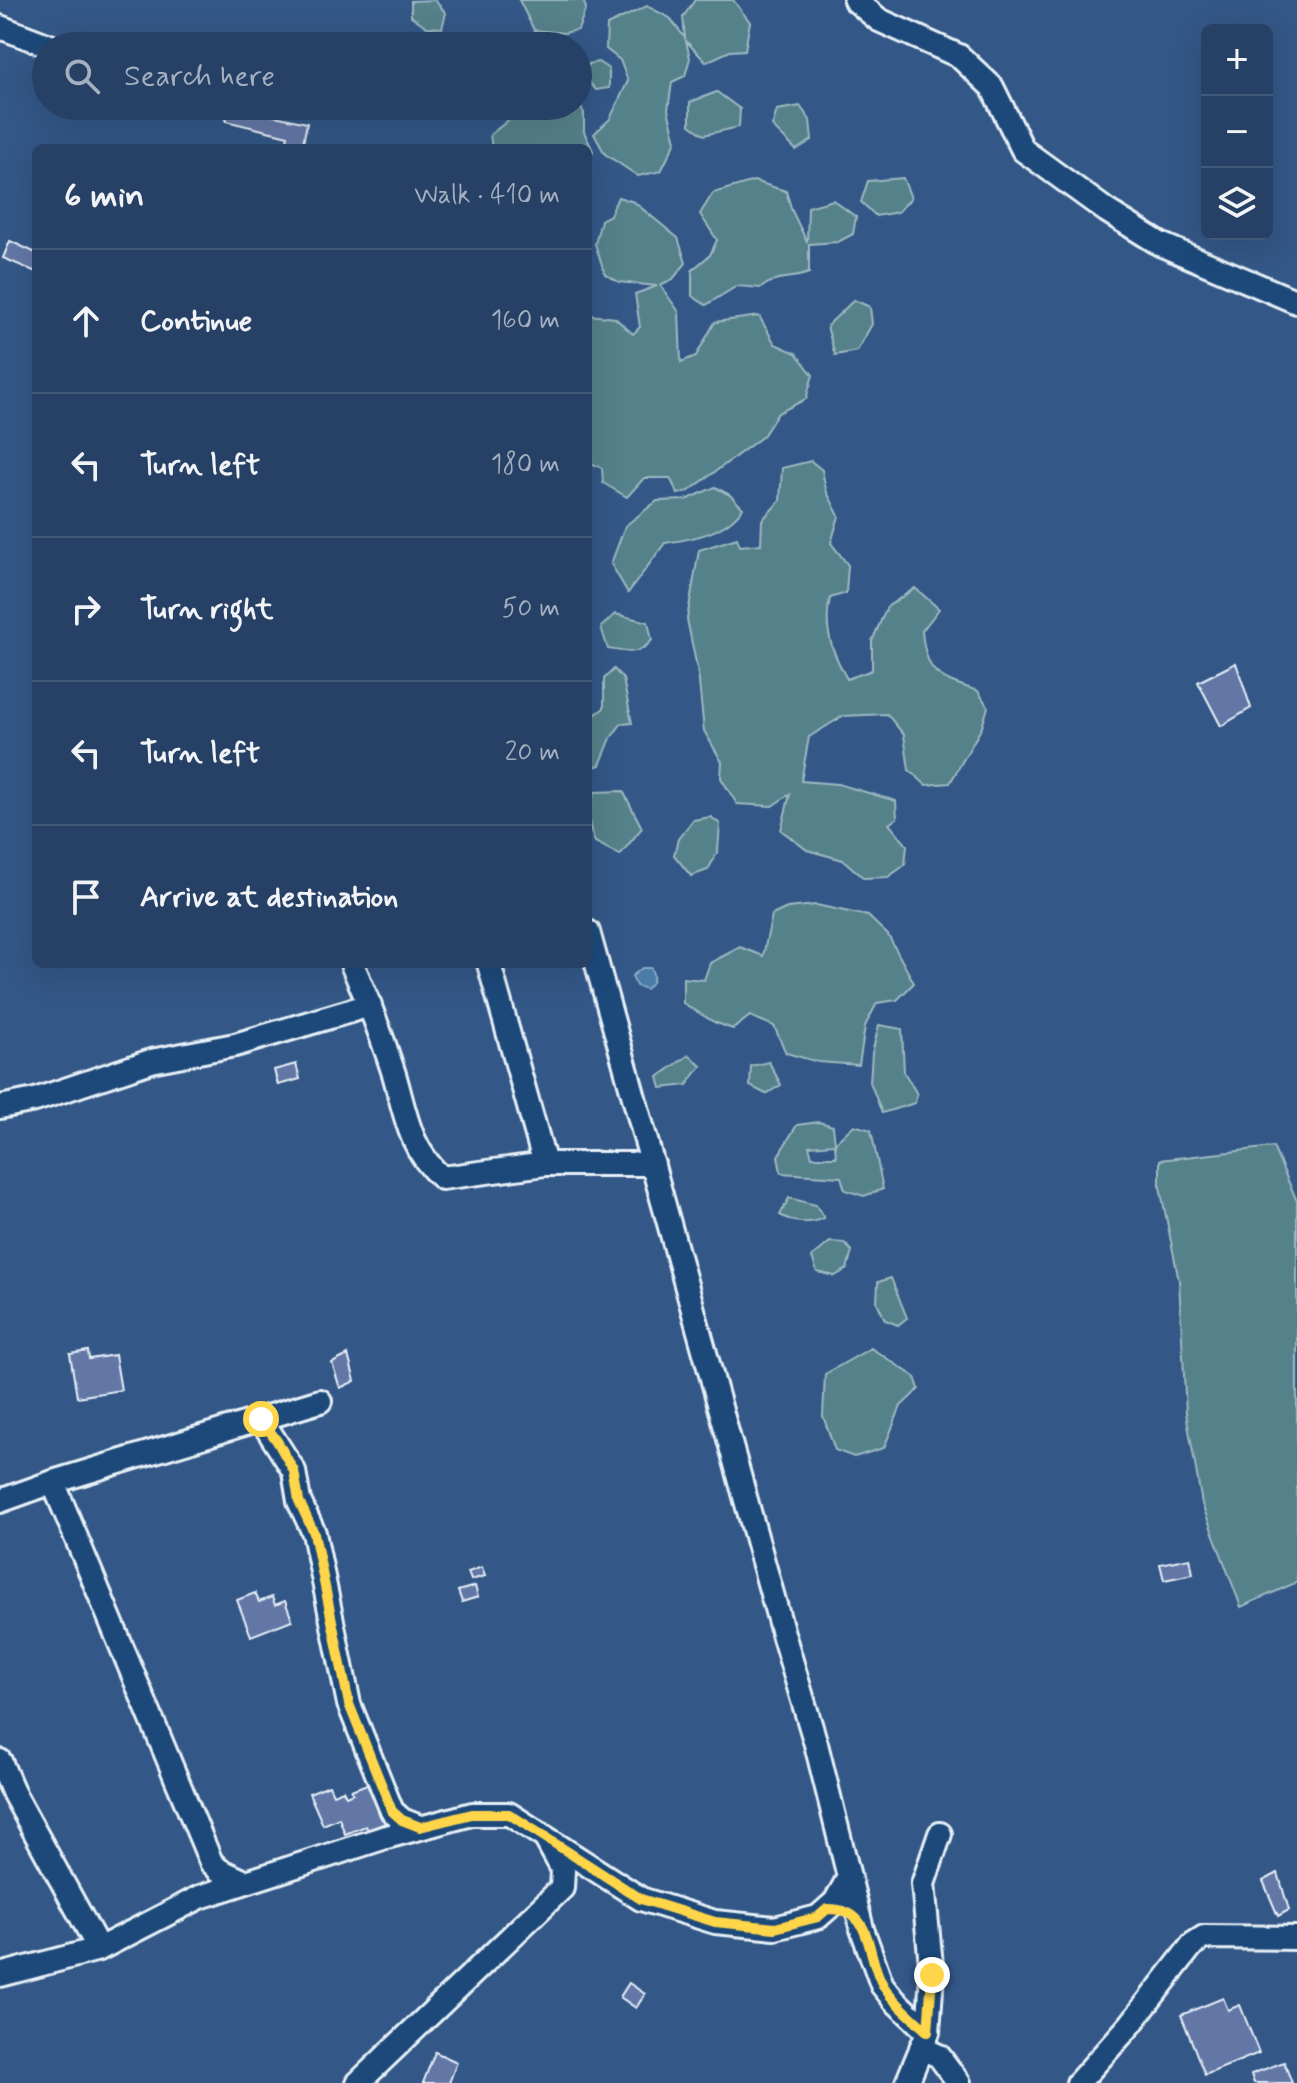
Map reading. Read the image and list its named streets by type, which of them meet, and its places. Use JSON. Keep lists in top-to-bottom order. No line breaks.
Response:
{"page":{"map_buttons":["+","−"],"search":"Search here","heading":["6 min","Walk · 410 m"],"list":[["Continue","160 m"],["Turn left","180 m"],["Turn right","50 m"],["Turn left","20 m"],"Arrive at destination"]}}
